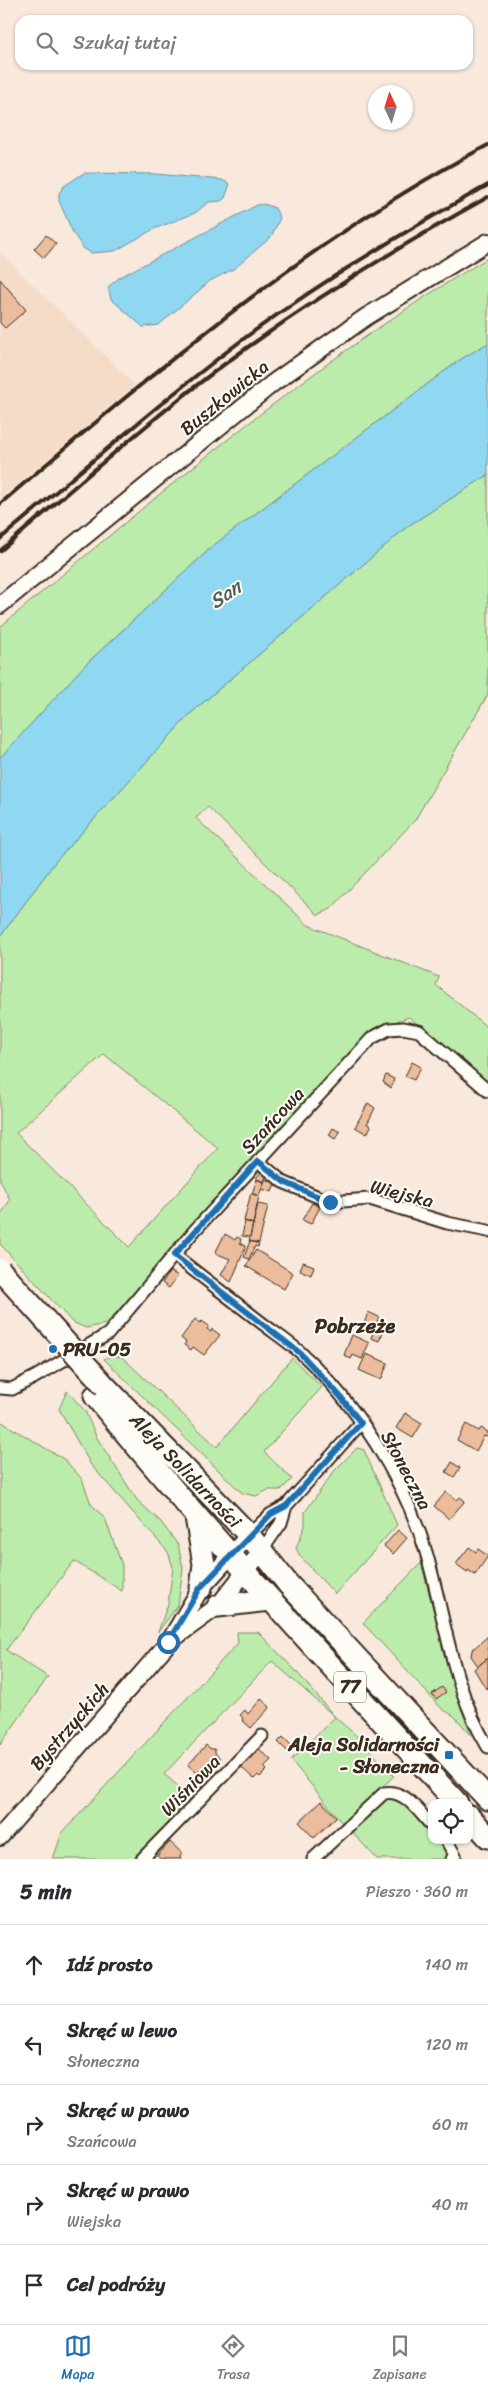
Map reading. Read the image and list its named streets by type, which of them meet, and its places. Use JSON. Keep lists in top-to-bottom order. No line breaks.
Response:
{"streets":{"highway":["Aleja Solidarności","77"],"street":["Buszkowicka","Szańcowa","Wiejska","Słoneczna","Bystrzyckich","Wiśniowa"]},"crossings":[["Szańcowa","Wiejska"],["Szańcowa","Słoneczna"],["Aleja Solidarności","77"]],"districts":["Pobrzeże"],"water":["San"],"places":{"other":["PRU-05"],"transit":["Aleja Solidarności - Słoneczna"]},"north":"top","page":{"search":"Szukaj tutaj","heading":["5 min","Pieszo · 360 m"],"list":[["Idź prosto","140 m"],["Skręć w lewo","Słoneczna","120 m"],["Skręć w prawo","Szańcowa","60 m"],["Skręć w prawo","Wiejska","40 m"],"Cel podróży"],"nav":["Mapa","Trasa","Zapisane"]}}
